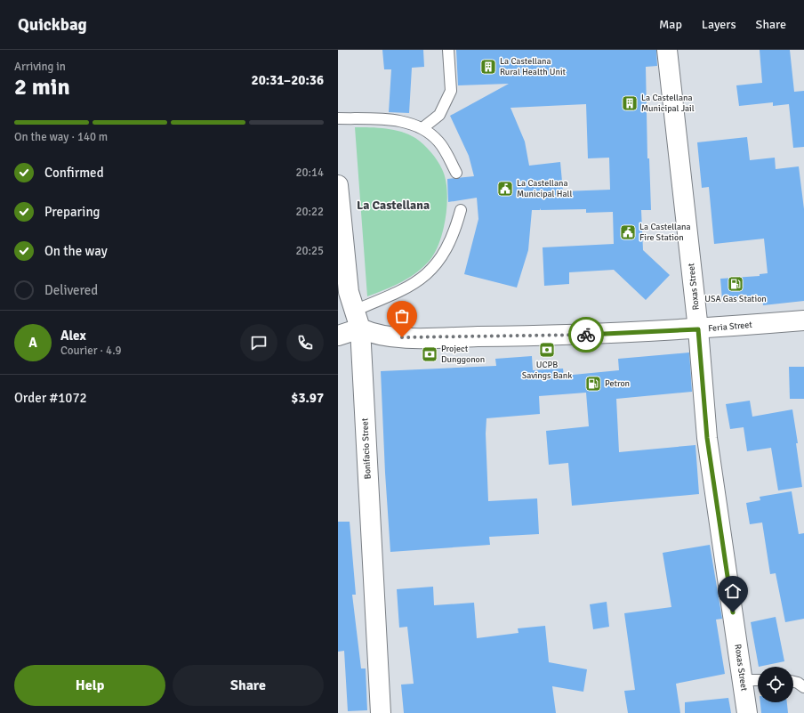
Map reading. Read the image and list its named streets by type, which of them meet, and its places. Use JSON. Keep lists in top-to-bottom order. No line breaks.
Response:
{"streets":{"street":["Roxas Street","Feria Street","Bonifacio Street"]},"crossings":[["Roxas Street","Feria Street"],["Feria Street","Bonifacio Street"]],"districts":["La Castellana"],"places":{"building":["La Castellana Rural Health Unit","La Castellana Municipal Jail"],"public building":["La Castellana Municipal Hall","La Castellana Fire Station"],"fuel station":["USA Gas Station","Petron"],"bank":["UCPB Savings Bank","Project Dunggonon"]},"page":{"header":"Quickbag","nav":["Map","Layers","Share"],"heading":["2 min","Arriving in","20:31–20:36"],"panel":["Alex","Courier · 4.9","Order #1072","$3.97"],"bar":"On the way · 140 m","list":[["Confirmed","20:14"],["Preparing","20:22"],["On the way","20:25"],"Delivered"],"round":"A","buttons":["Help","Share"]}}
